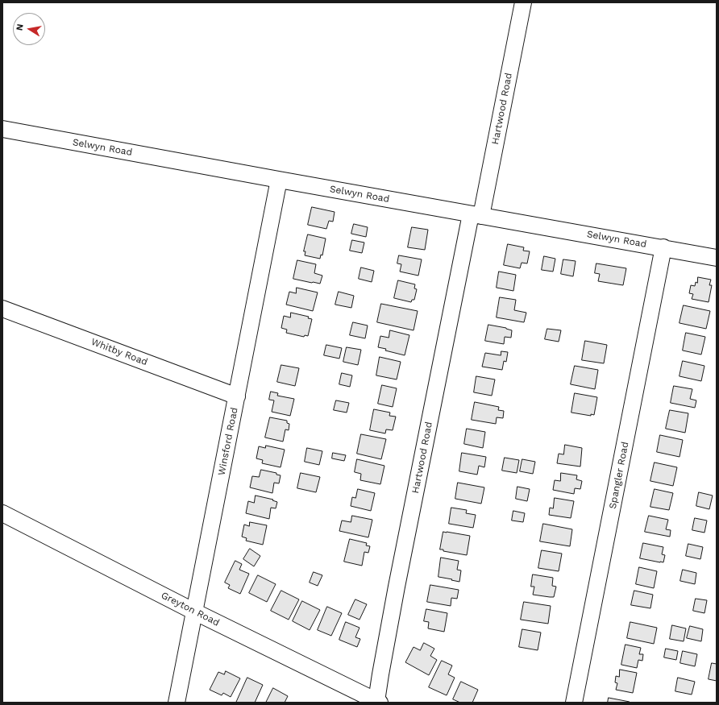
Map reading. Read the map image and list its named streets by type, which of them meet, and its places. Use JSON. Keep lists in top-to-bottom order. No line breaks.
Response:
{"streets":{"street":["Hartwood Road","Selwyn Road","Whitby Road","Winsford Road","Spangler Road","Greyton Road"]},"crossings":[["Hartwood Road","Selwyn Road"],["Hartwood Road","Greyton Road"],["Selwyn Road","Winsford Road"],["Selwyn Road","Spangler Road"],["Whitby Road","Winsford Road"],["Winsford Road","Greyton Road"]],"north":"left"}
